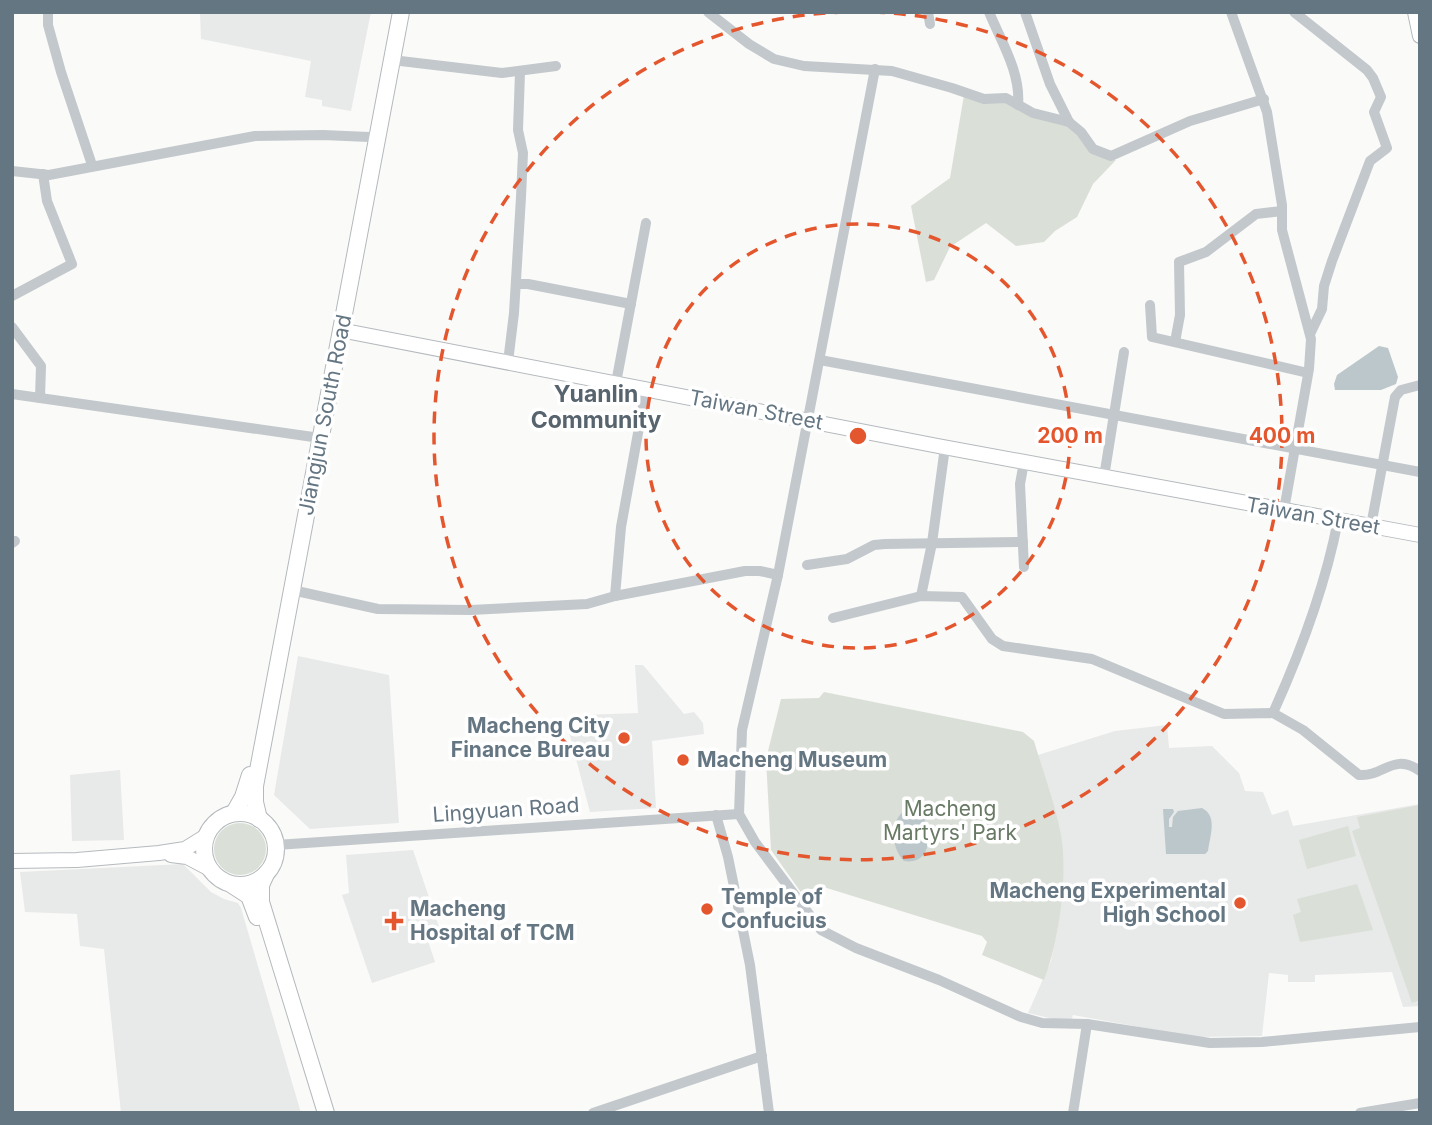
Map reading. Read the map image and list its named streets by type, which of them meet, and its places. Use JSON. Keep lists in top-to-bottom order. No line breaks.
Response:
{"streets":{"highway":["Jiangjun South Road"],"main road":["Taiwan Street"],"street":["Lingyuan Road"]},"crossings":[["Taiwan Street","Jiangjun South Road"],["Jiangjun South Road","Lingyuan Road"]],"districts":["Yuanlin Community"],"parks":["Macheng Martyrs' Park"],"places":{"other":["Macheng City Finance Bureau","Macheng Museum","Macheng Experimental High School","Temple of Confucius"],"health":["Macheng Hospital of TCM"]},"rings":["200 m","400 m"]}
